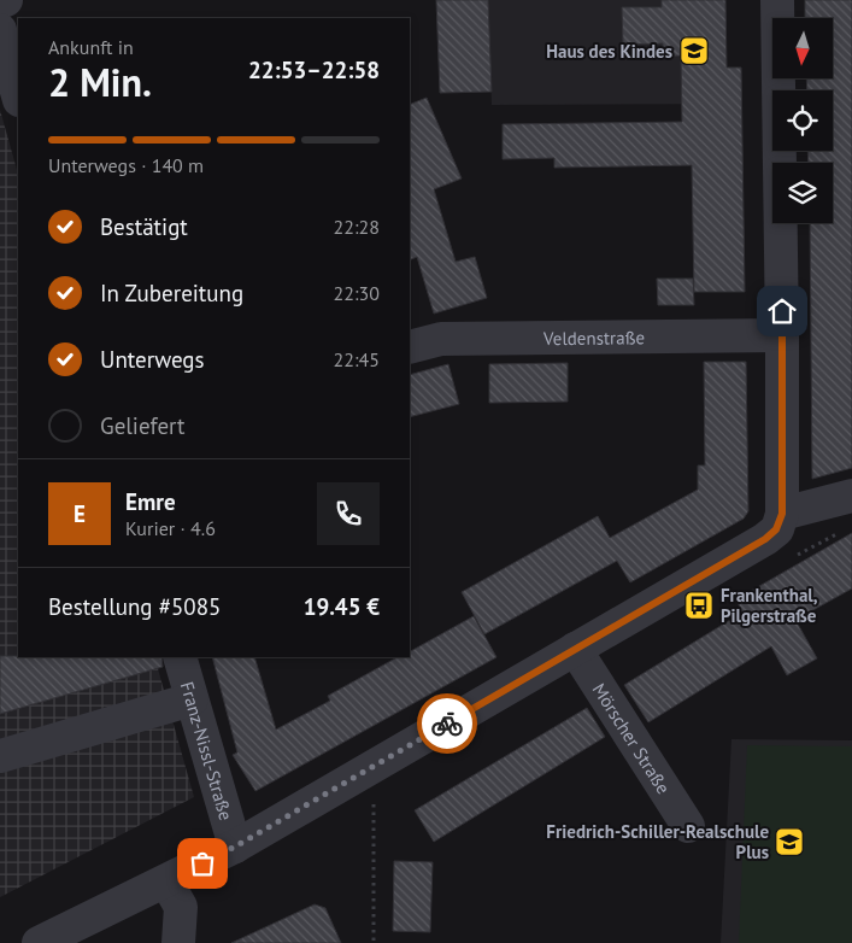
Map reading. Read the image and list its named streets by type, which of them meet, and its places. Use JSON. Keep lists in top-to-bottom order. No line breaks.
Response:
{"streets":{"street":["Veldenstraße","Mörscher Straße","Franz-Nissl-Straße"]},"places":{"school or university":["Haus des Kindes","Friedrich-Schiller-Realschule Plus"],"bus stop":["Frankenthal, Pilgerstraße"]},"north":"bottom","page":{"heading":["2 Min.","Ankunft in","22:53–22:58"],"panel":["Emre","Kurier · 4.6","Bestellung #5085","19.45 €"],"bar":"Unterwegs · 140 m","list":[["Bestätigt","22:28"],["In Zubereitung","22:30"],["Unterwegs","22:45"],"Geliefert"],"round":"E"}}
